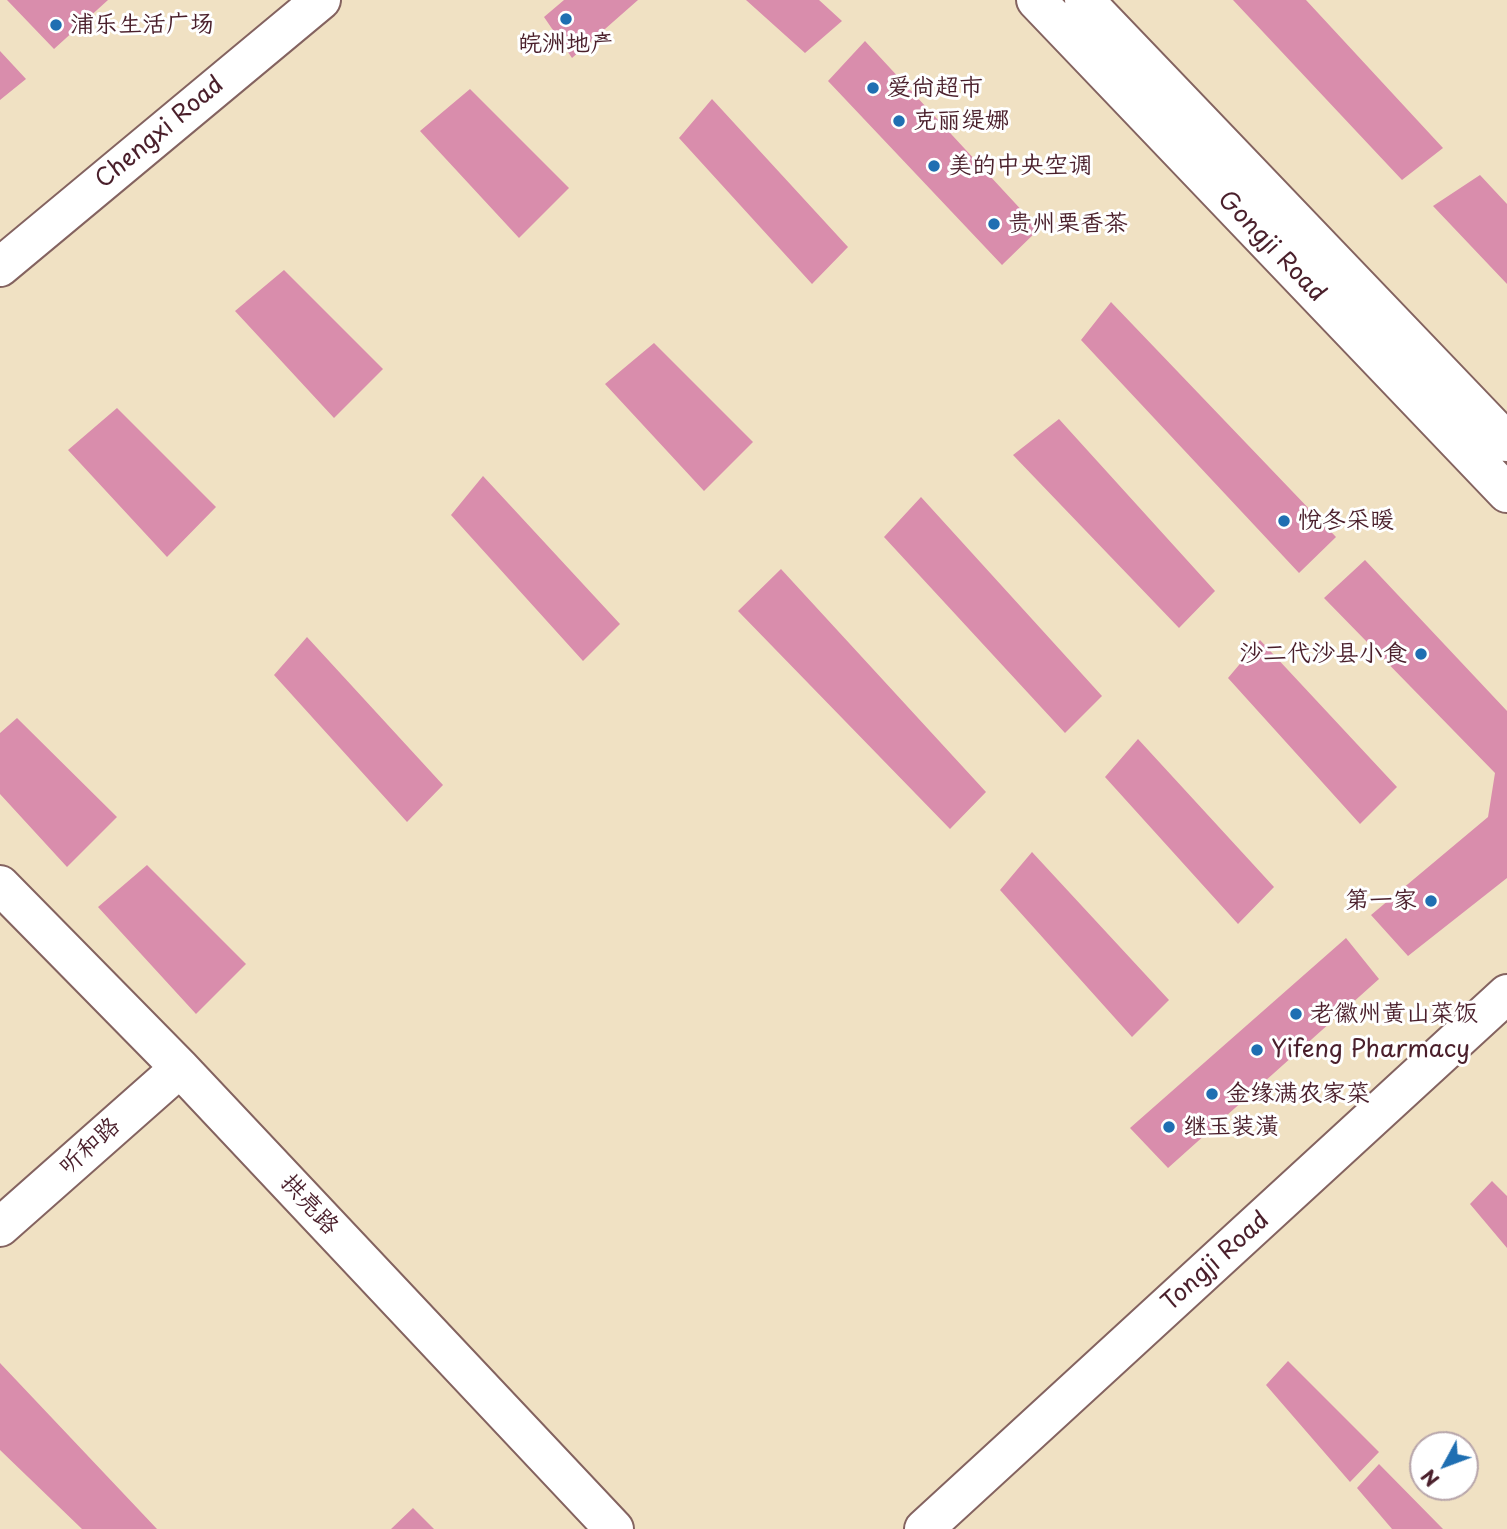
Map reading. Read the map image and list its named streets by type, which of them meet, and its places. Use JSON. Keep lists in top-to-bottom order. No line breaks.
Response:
{"streets":{"street":["Chengxi Road","Gongji Road","听和路","拱亮路","Tongji Road"]},"crossings":[["听和路","拱亮路"]],"places":["皖洲地产","浦乐生活广场","爱尚超市","克丽缇娜","美的中央空调","贵州栗香茶","悦冬采暖","沙二代沙县小食","第一家","老徽州黄山菜饭","Yifeng Pharmacy","金缘满农家菜","继玉装潢"],"north":"bottom left"}
